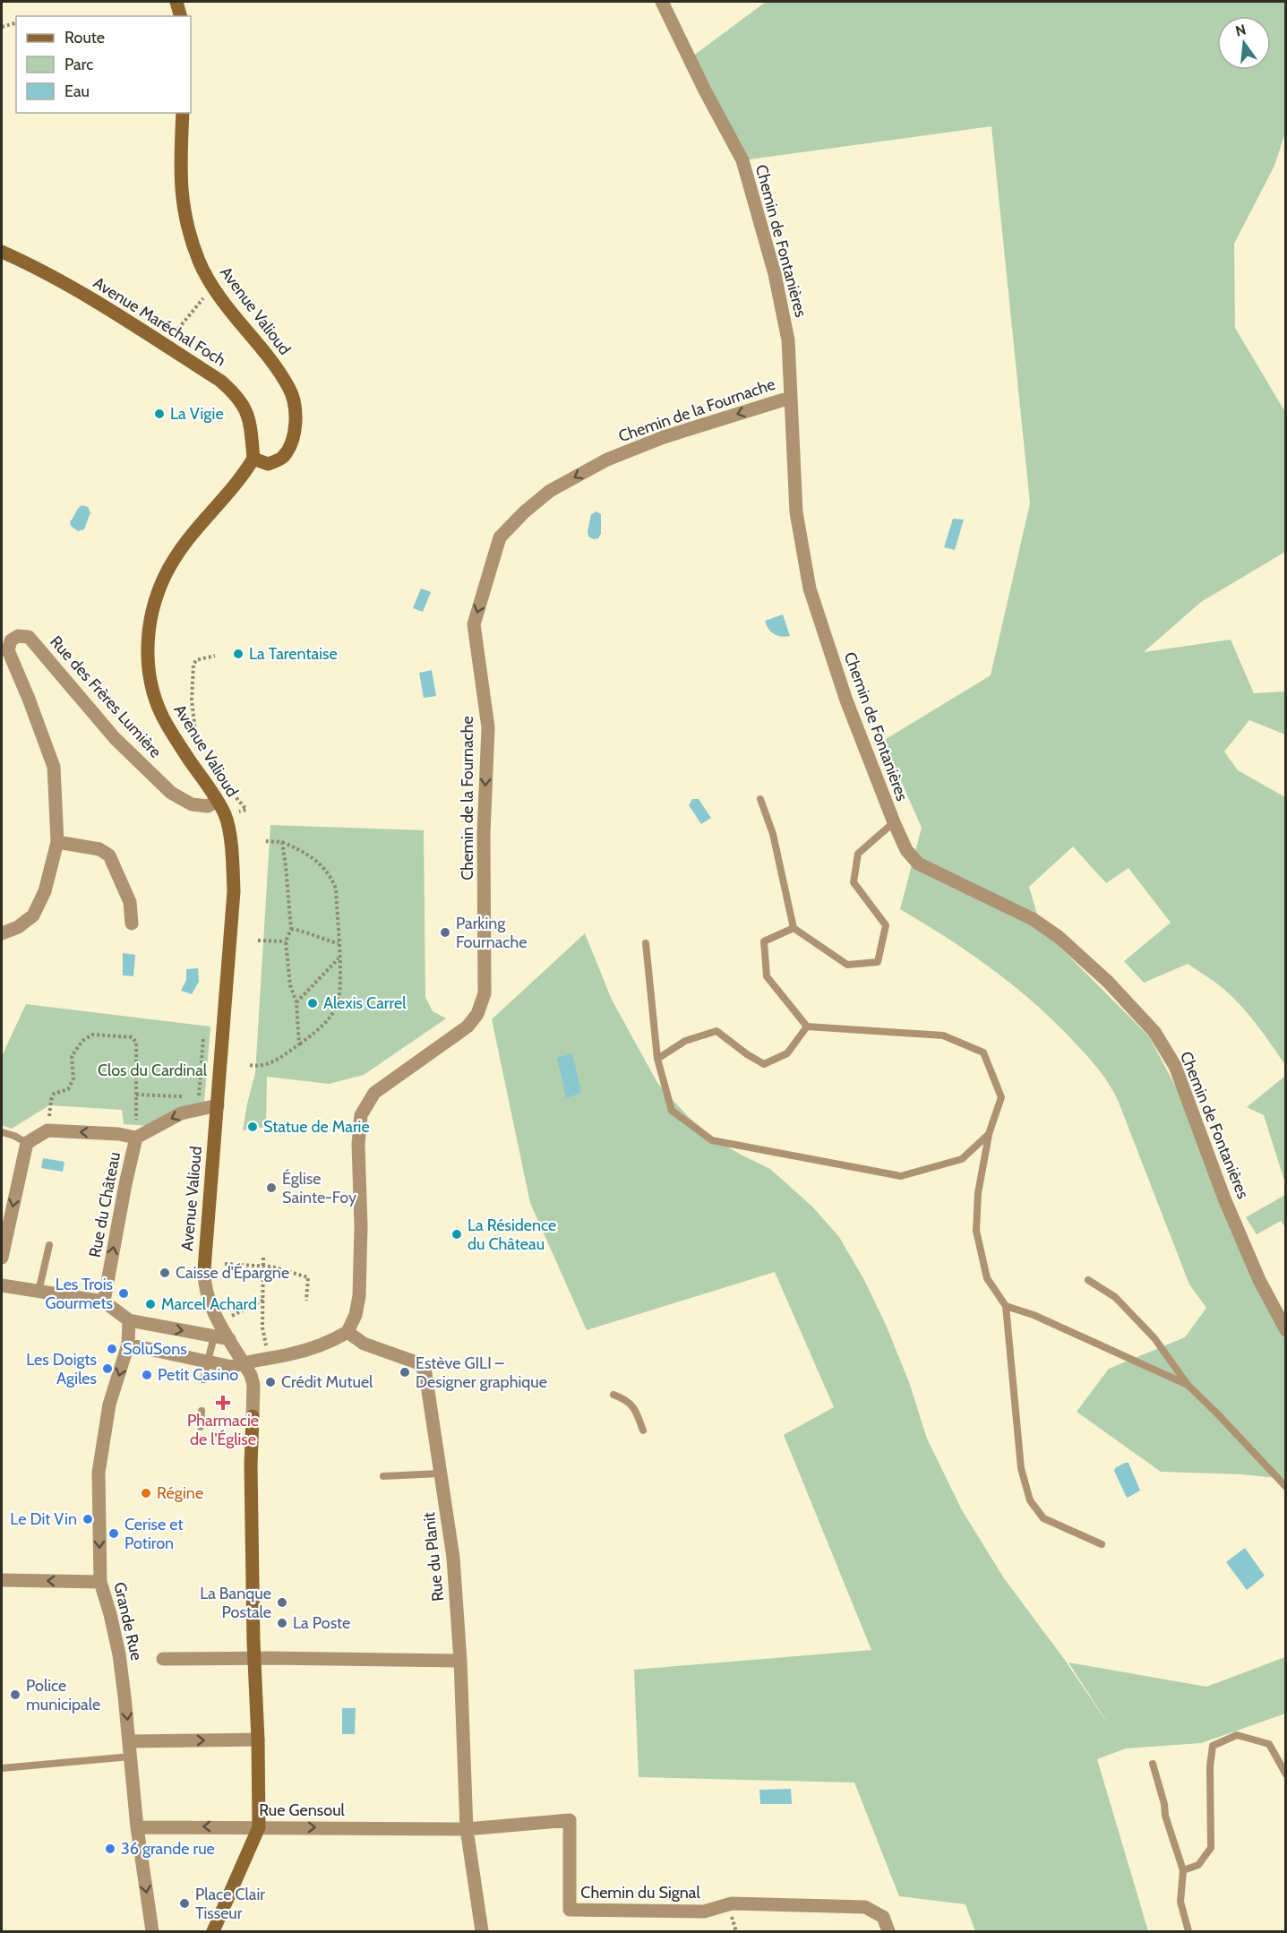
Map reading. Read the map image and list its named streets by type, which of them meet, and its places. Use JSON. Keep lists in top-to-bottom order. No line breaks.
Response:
{"streets":{"main road":["Avenue Valioud","Avenue Maréchal Foch"],"street":["Chemin de Fontanières","Chemin de la Fournache","Rue des Frères Lumière","Rue du Château","Rue du Planit","Grande Rue","Rue Gensoul","Chemin du Signal"]},"crossings":[["Chemin de Fontanières","Chemin de la Fournache"],["Avenue Valioud","Avenue Maréchal Foch"],["Avenue Valioud","Rue des Frères Lumière"],["Avenue Valioud","Rue du Château"],["Chemin de la Fournache","Rue du Planit"],["Rue du Planit","Rue Gensoul"],["Rue du Planit","Chemin du Signal"],["Grande Rue","Rue Gensoul"],["Rue Gensoul","Chemin du Signal"]],"one_way":["Chemin de la Fournache","Grande Rue"],"parks":["Clos du Cardinal"],"places":{"other":["La Vigie","La Tarentaise","Parking Fournache","Alexis Carrel","Statue de Marie","Église Sainte-Foy","La Résidence du Château","Caisse d'Épargne","Les Trois Gourmets","Marcel Achard","SoluSons","Les Doigts Agiles","Estève GILI – Designer graphique","Petit Casino","Crédit Mutuel","Régine","Le Dit Vin","Cerise et Potiron","La Banque Postale","La Poste","Police municipale","36 grande rue","Place Clair Tisseur"],"health":["Pharmacie de l'Église"]},"legend":["Route","Parc","Eau"],"north":"top"}
